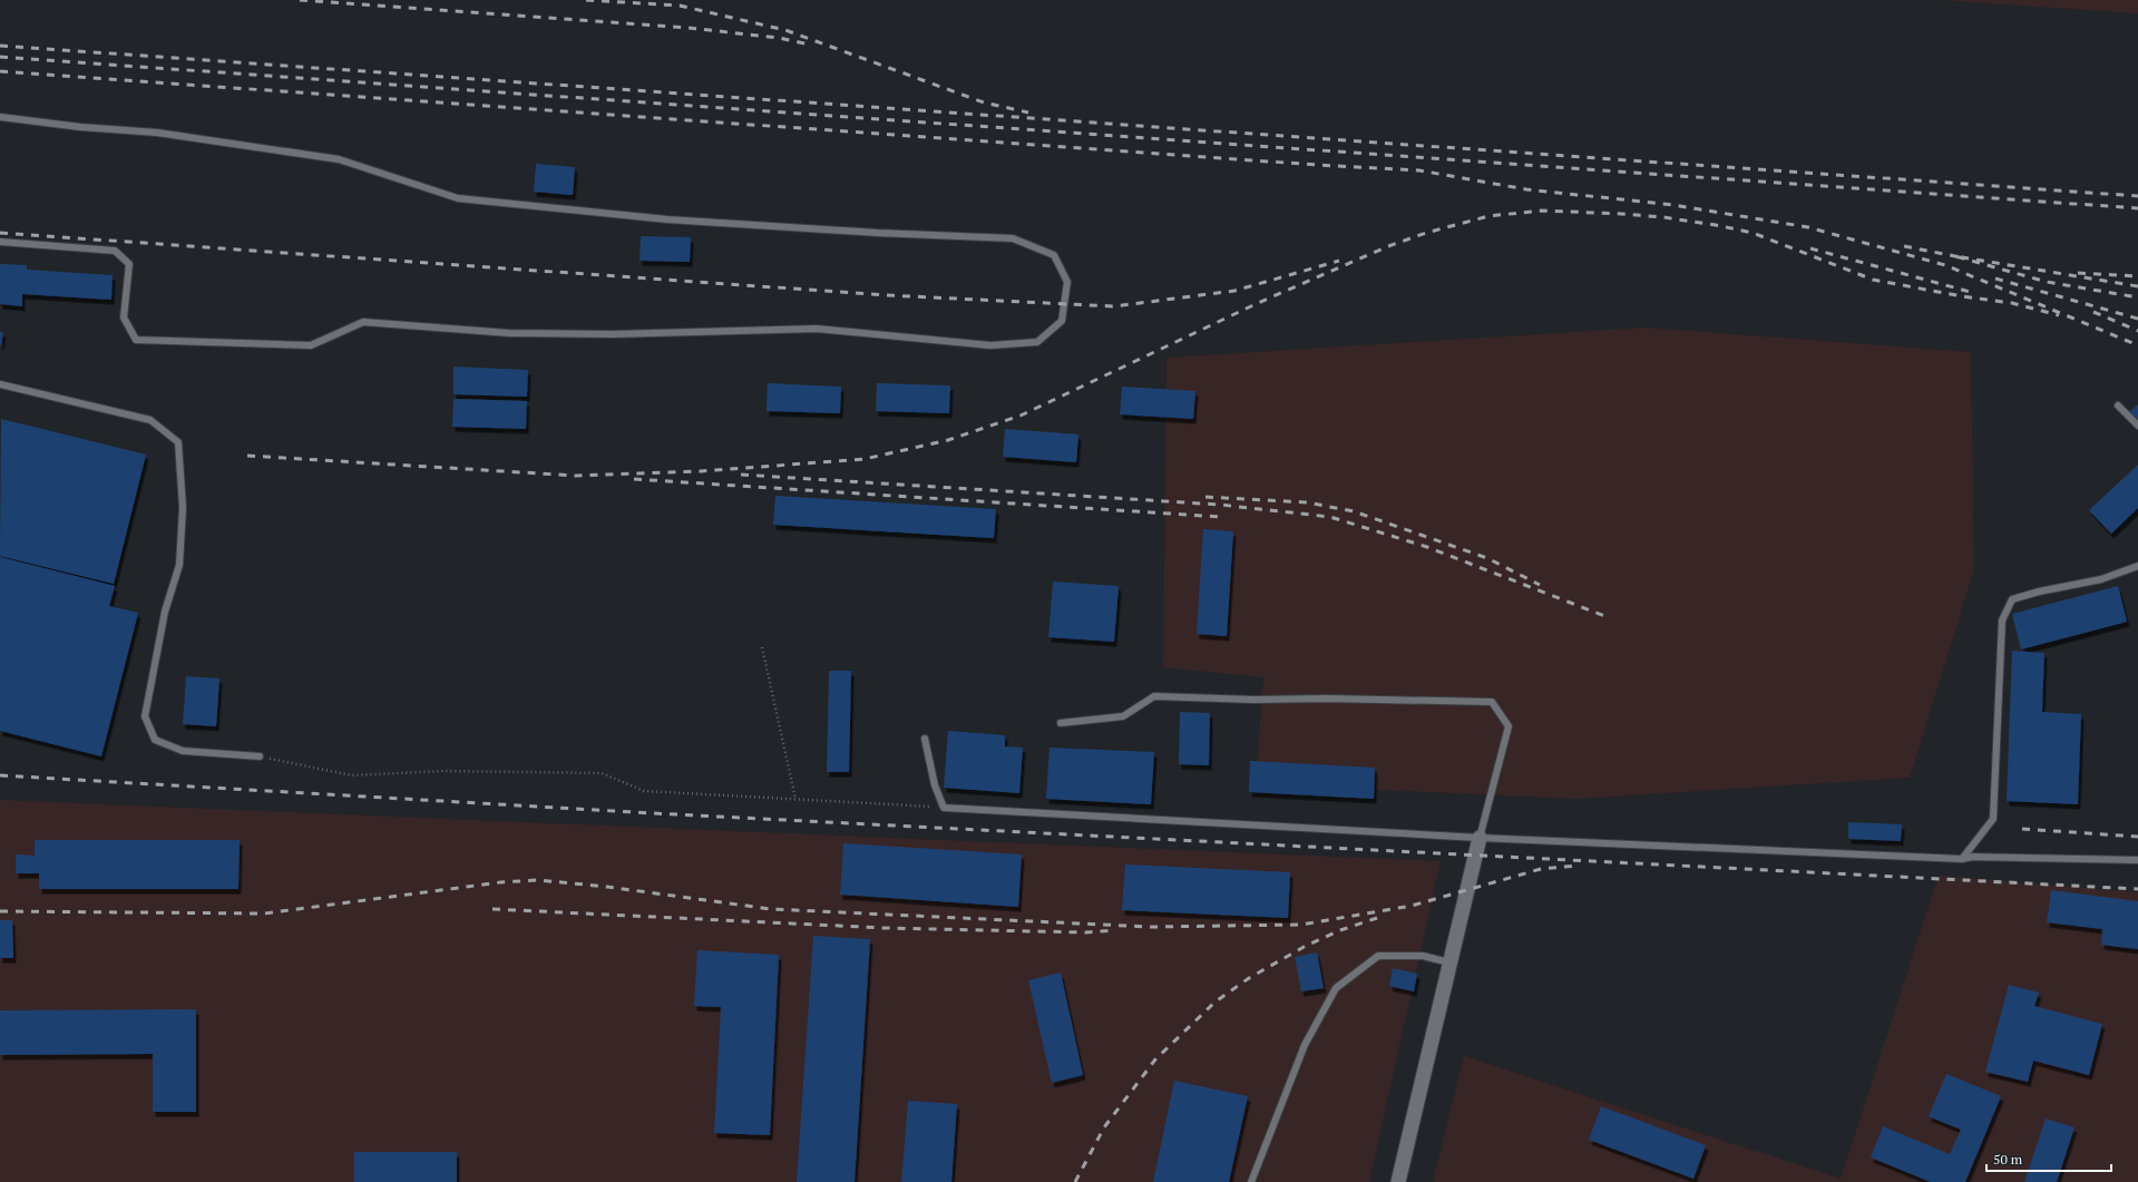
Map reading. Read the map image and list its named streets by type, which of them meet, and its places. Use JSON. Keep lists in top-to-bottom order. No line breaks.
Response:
{"scale_bar":"50 m"}
